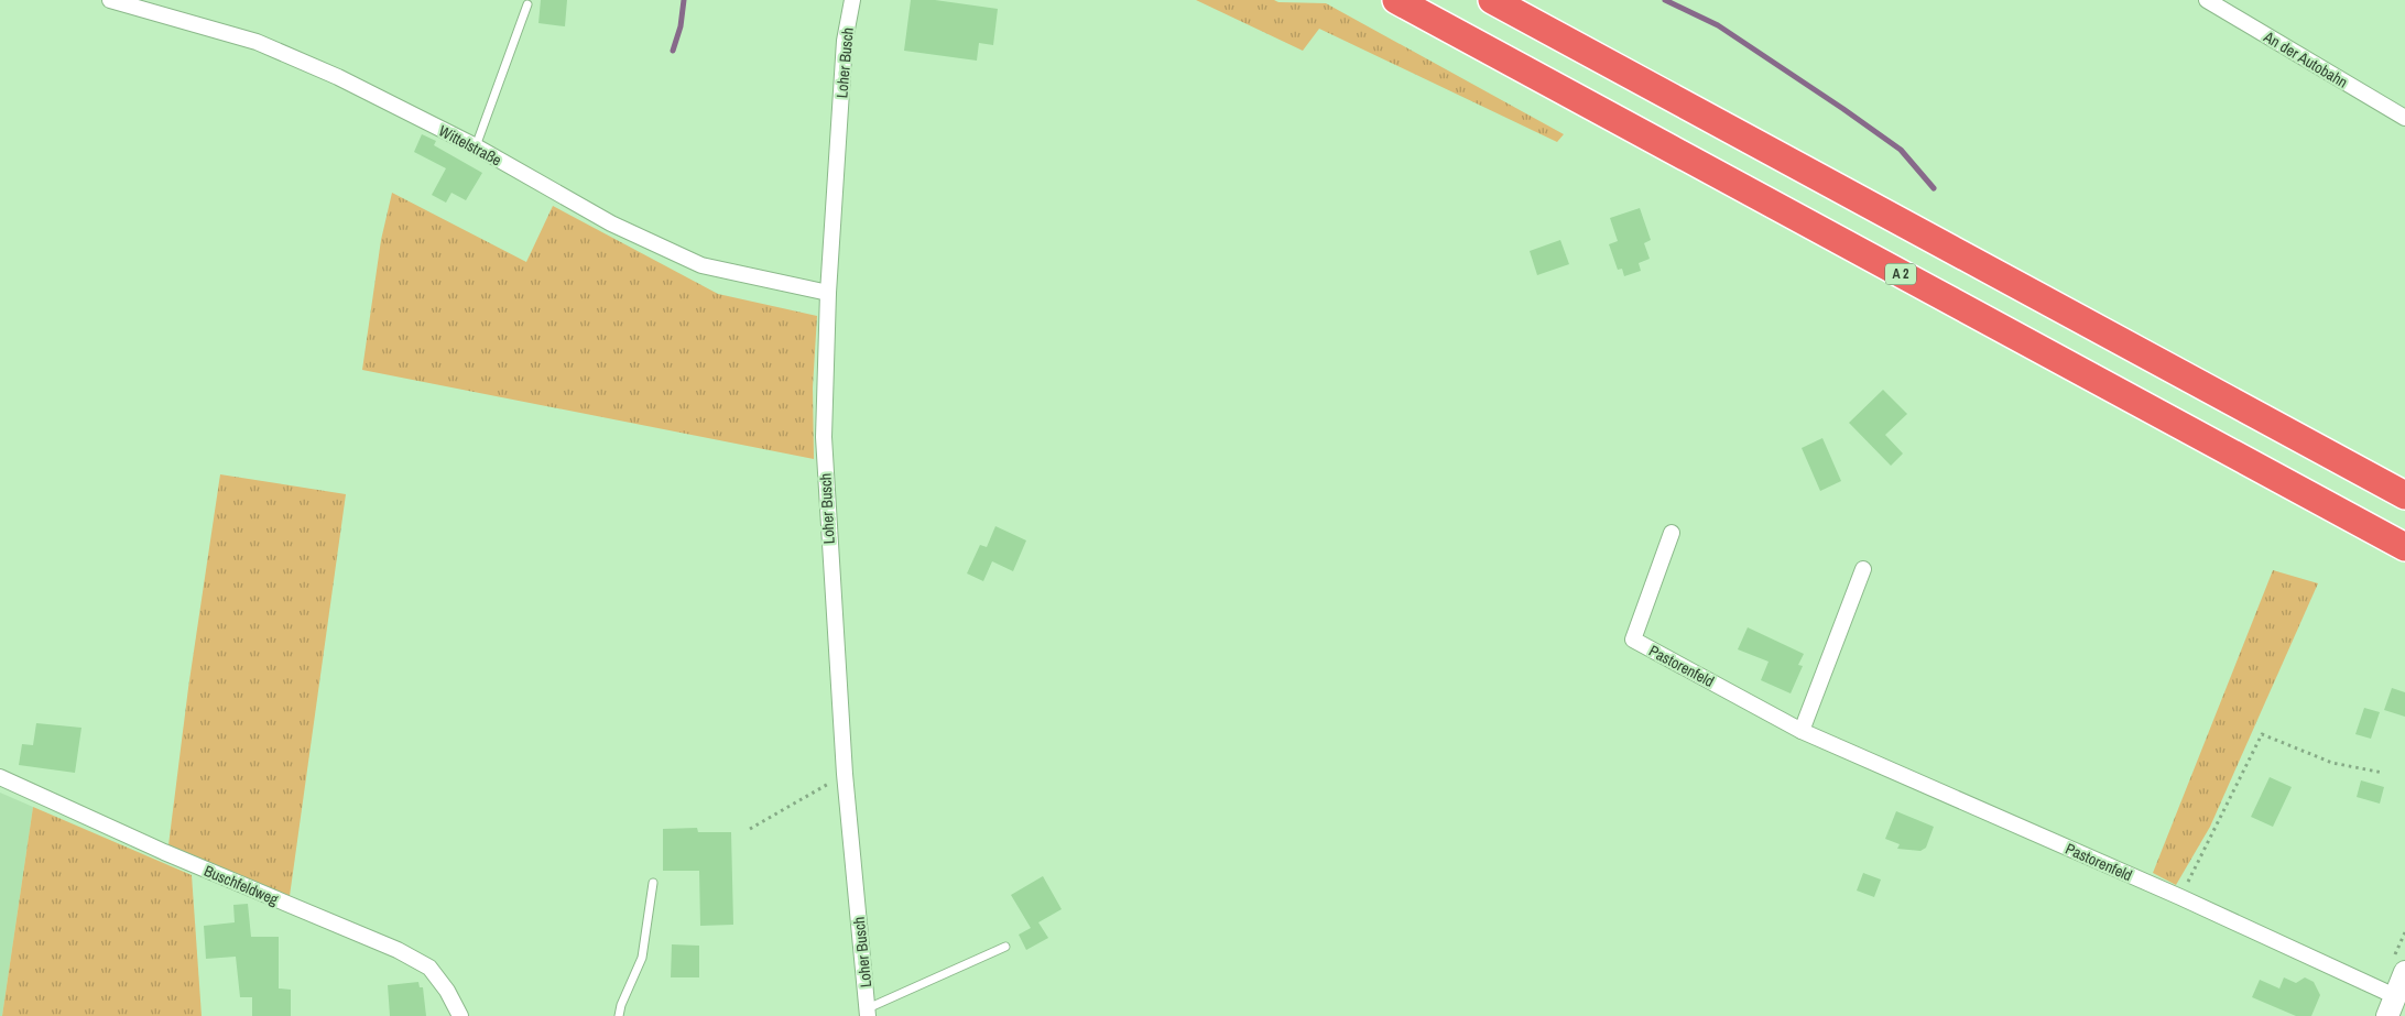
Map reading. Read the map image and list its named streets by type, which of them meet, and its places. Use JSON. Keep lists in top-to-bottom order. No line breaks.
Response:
{"streets":{"highway":["A 2"],"street":["An der Autobahn","Loher Busch","Wittelstraße","Pastorenfeld","Buschfeldweg"]},"crossings":[["Loher Busch","Wittelstraße"]]}
